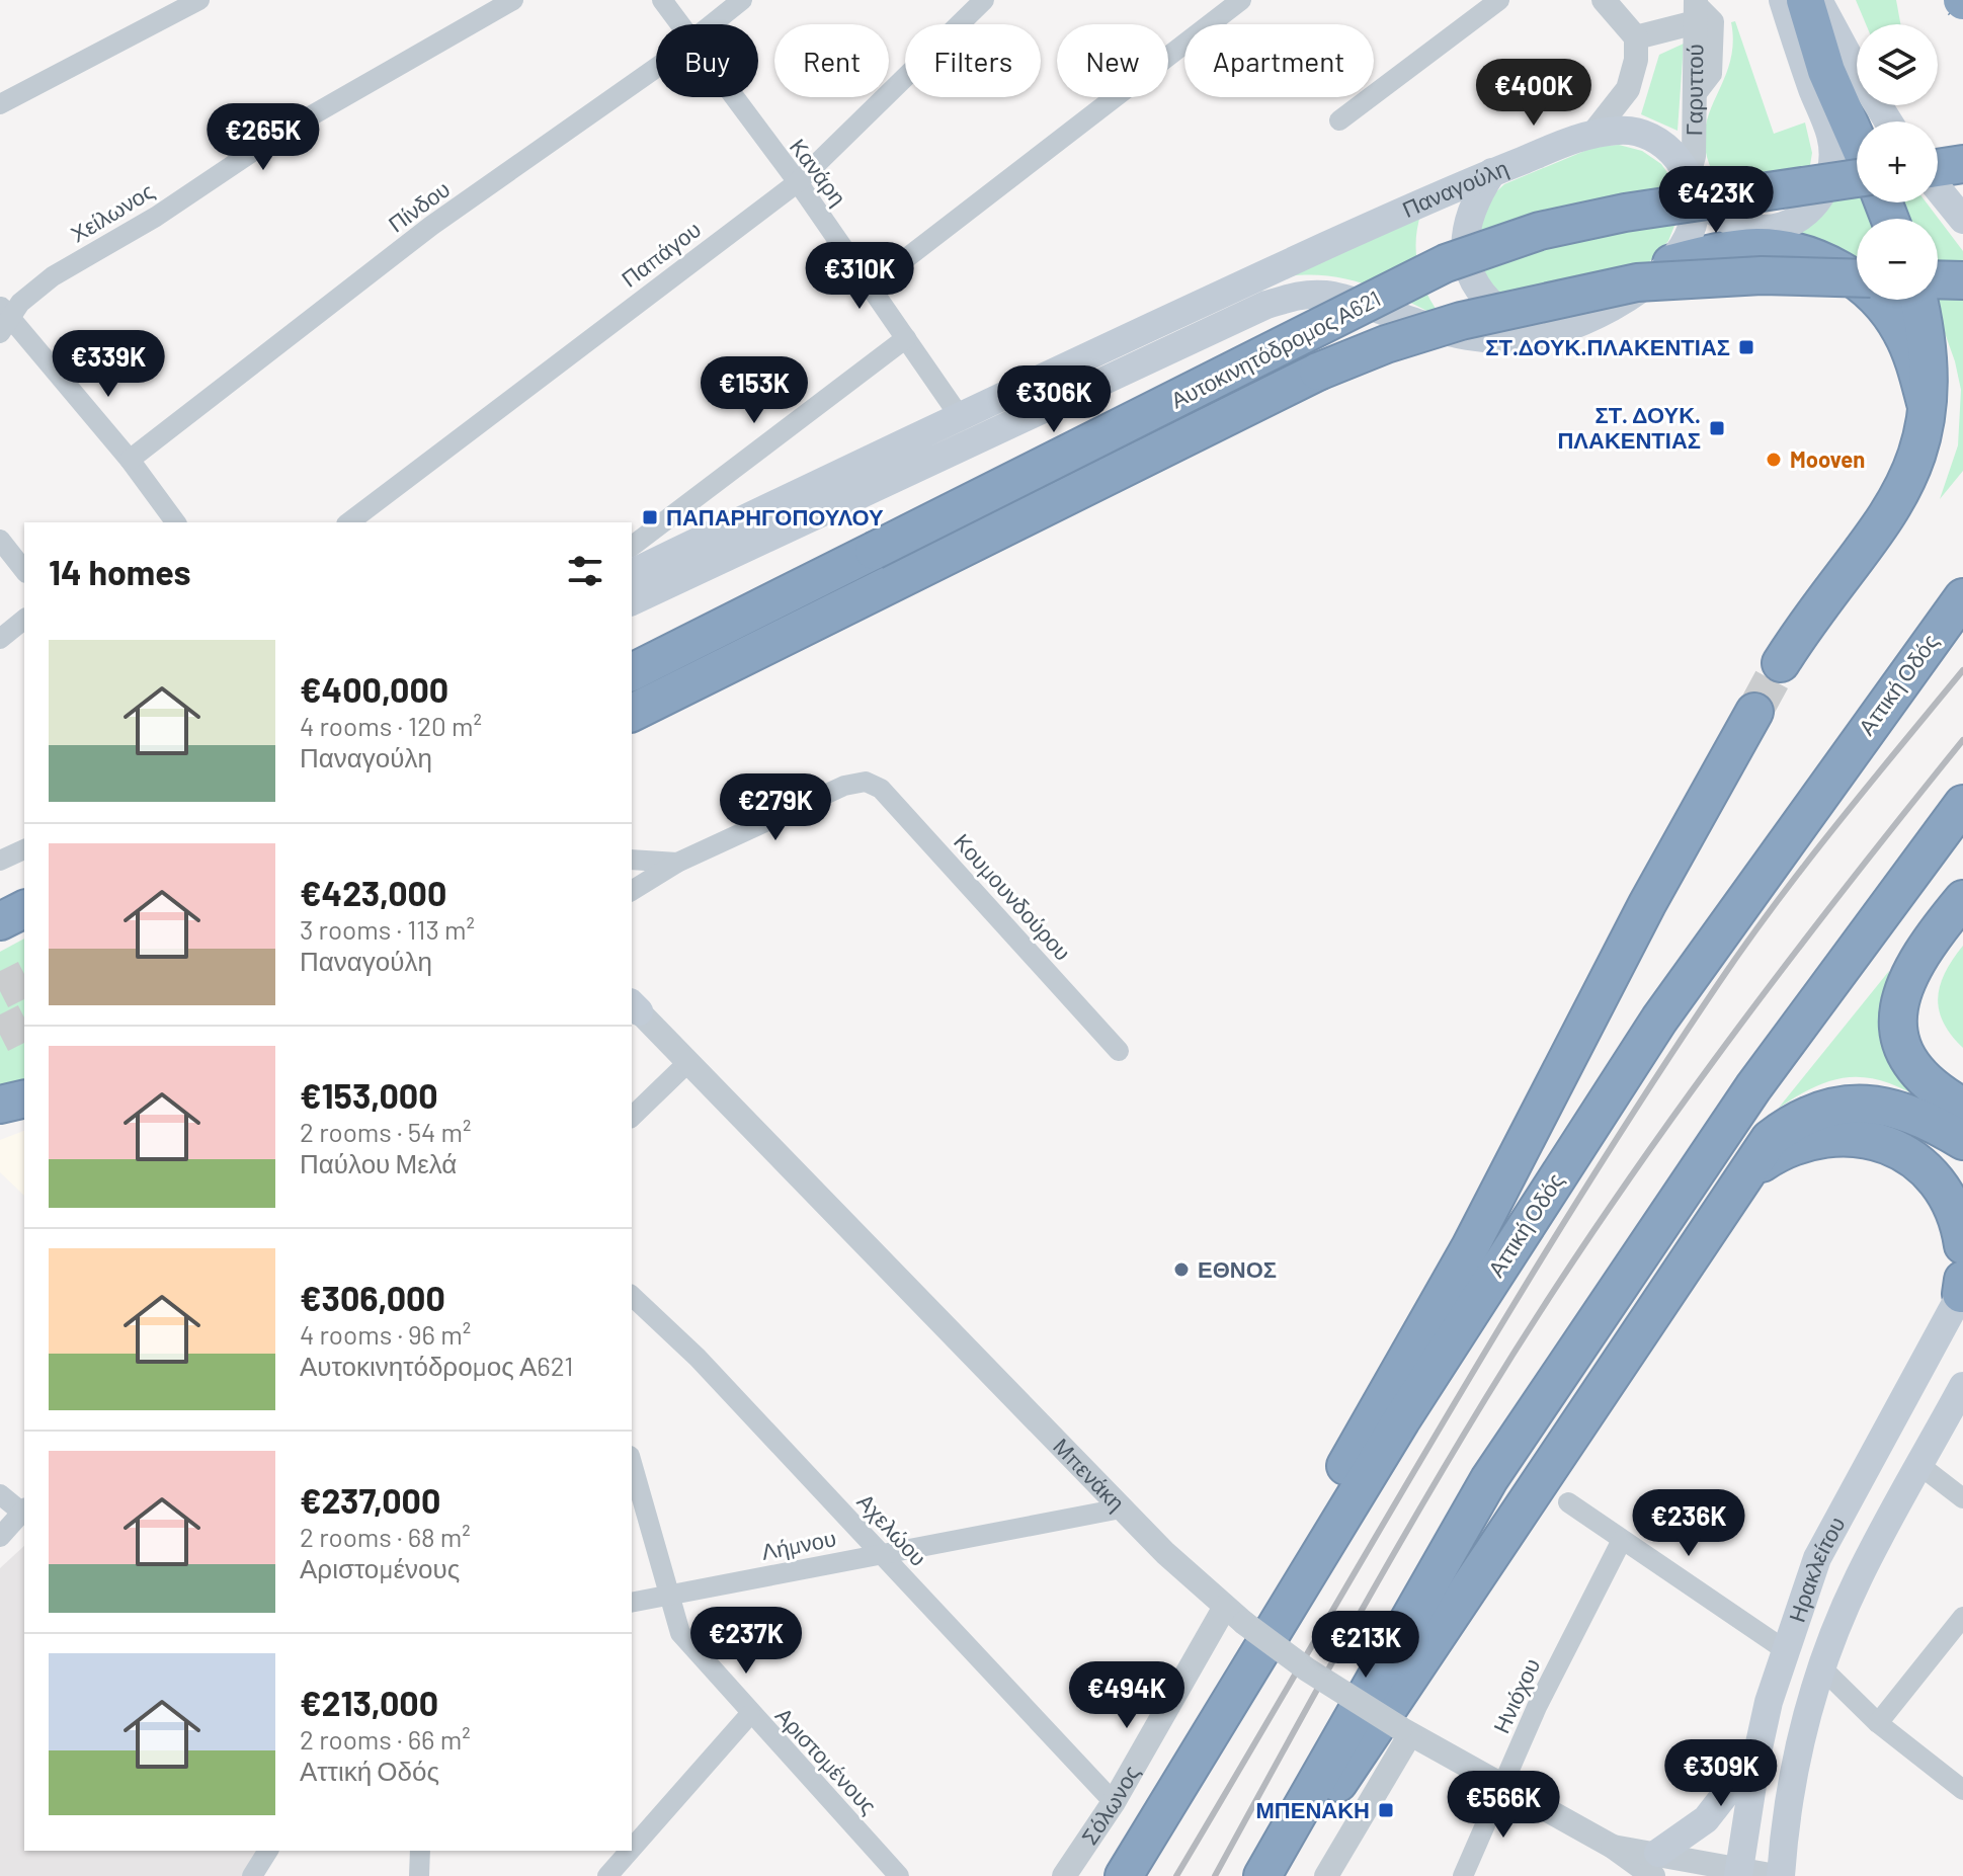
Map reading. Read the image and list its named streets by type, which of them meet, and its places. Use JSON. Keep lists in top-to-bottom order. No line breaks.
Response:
{"streets":{"highway":["Αυτοκινητόδρομος Α621","Αττική Οδός"],"main road":["Παναγούλη","Ηρακλείτου"],"street":["Γαρυττού","Κανάρη","Πίνδου","Χείλωνος","Παπάγου","Κουμουνδούρου","Μπενάκη","Αχελώου","Λήμνου","Ηνιόχου","Αριστομένους","Σόλωνος"]},"crossings":[["Γαρυττού","Παναγούλη"],["Κανάρη","Παναγούλη"],["Κανάρη","Παπάγου"],["Μπενάκη","Λήμνου"],["Μπενάκη","Ηρακλείτου"],["Μπενάκη","Ηνιόχου"],["Μπενάκη","Σόλωνος"],["Αχελώου","Λήμνου"],["Αχελώου","Σόλωνος"],["Λήμνου","Αριστομένους"]],"places":{"transit":["ΣΤ.ΔΟΥΚ.ΠΛΑΚΕΝΤΙΑΣ","ΣΤ. ΔΟΥΚ. ΠΛΑΚΕΝΤΙΑΣ","ΠΑΠΑΡΗΓΟΠΟΥΛΟΥ","ΜΠΕΝΑΚΗ"],"other":["Mooven","ΕΘΝΟΣ"]},"page":{"map_buttons":["+","−"],"chip":["Buy","Rent","Filters","New","Apartment"],"price":["€400K","€265K","€423K","€310K","€339K","€153K","€306K","€279K","€236K","€237K","€213K","€494K","€309K","€566K"],"heading":"14 homes","list":[{"name":"€400,000","note":"4 rooms · 120 m² · Παναγούλη"},{"name":"€423,000","note":"3 rooms · 113 m² · Παναγούλη"},{"name":"€153,000","note":"2 rooms · 54 m² · Παύλου Μελά"},{"name":"€306,000","note":"4 rooms · 96 m² · Αυτοκινητόδρομος Α621"},{"name":"€237,000","note":"2 rooms · 68 m² · Αριστομένους"},{"name":"€213,000","note":"2 rooms · 66 m² · Αττική Οδός"}]}}
